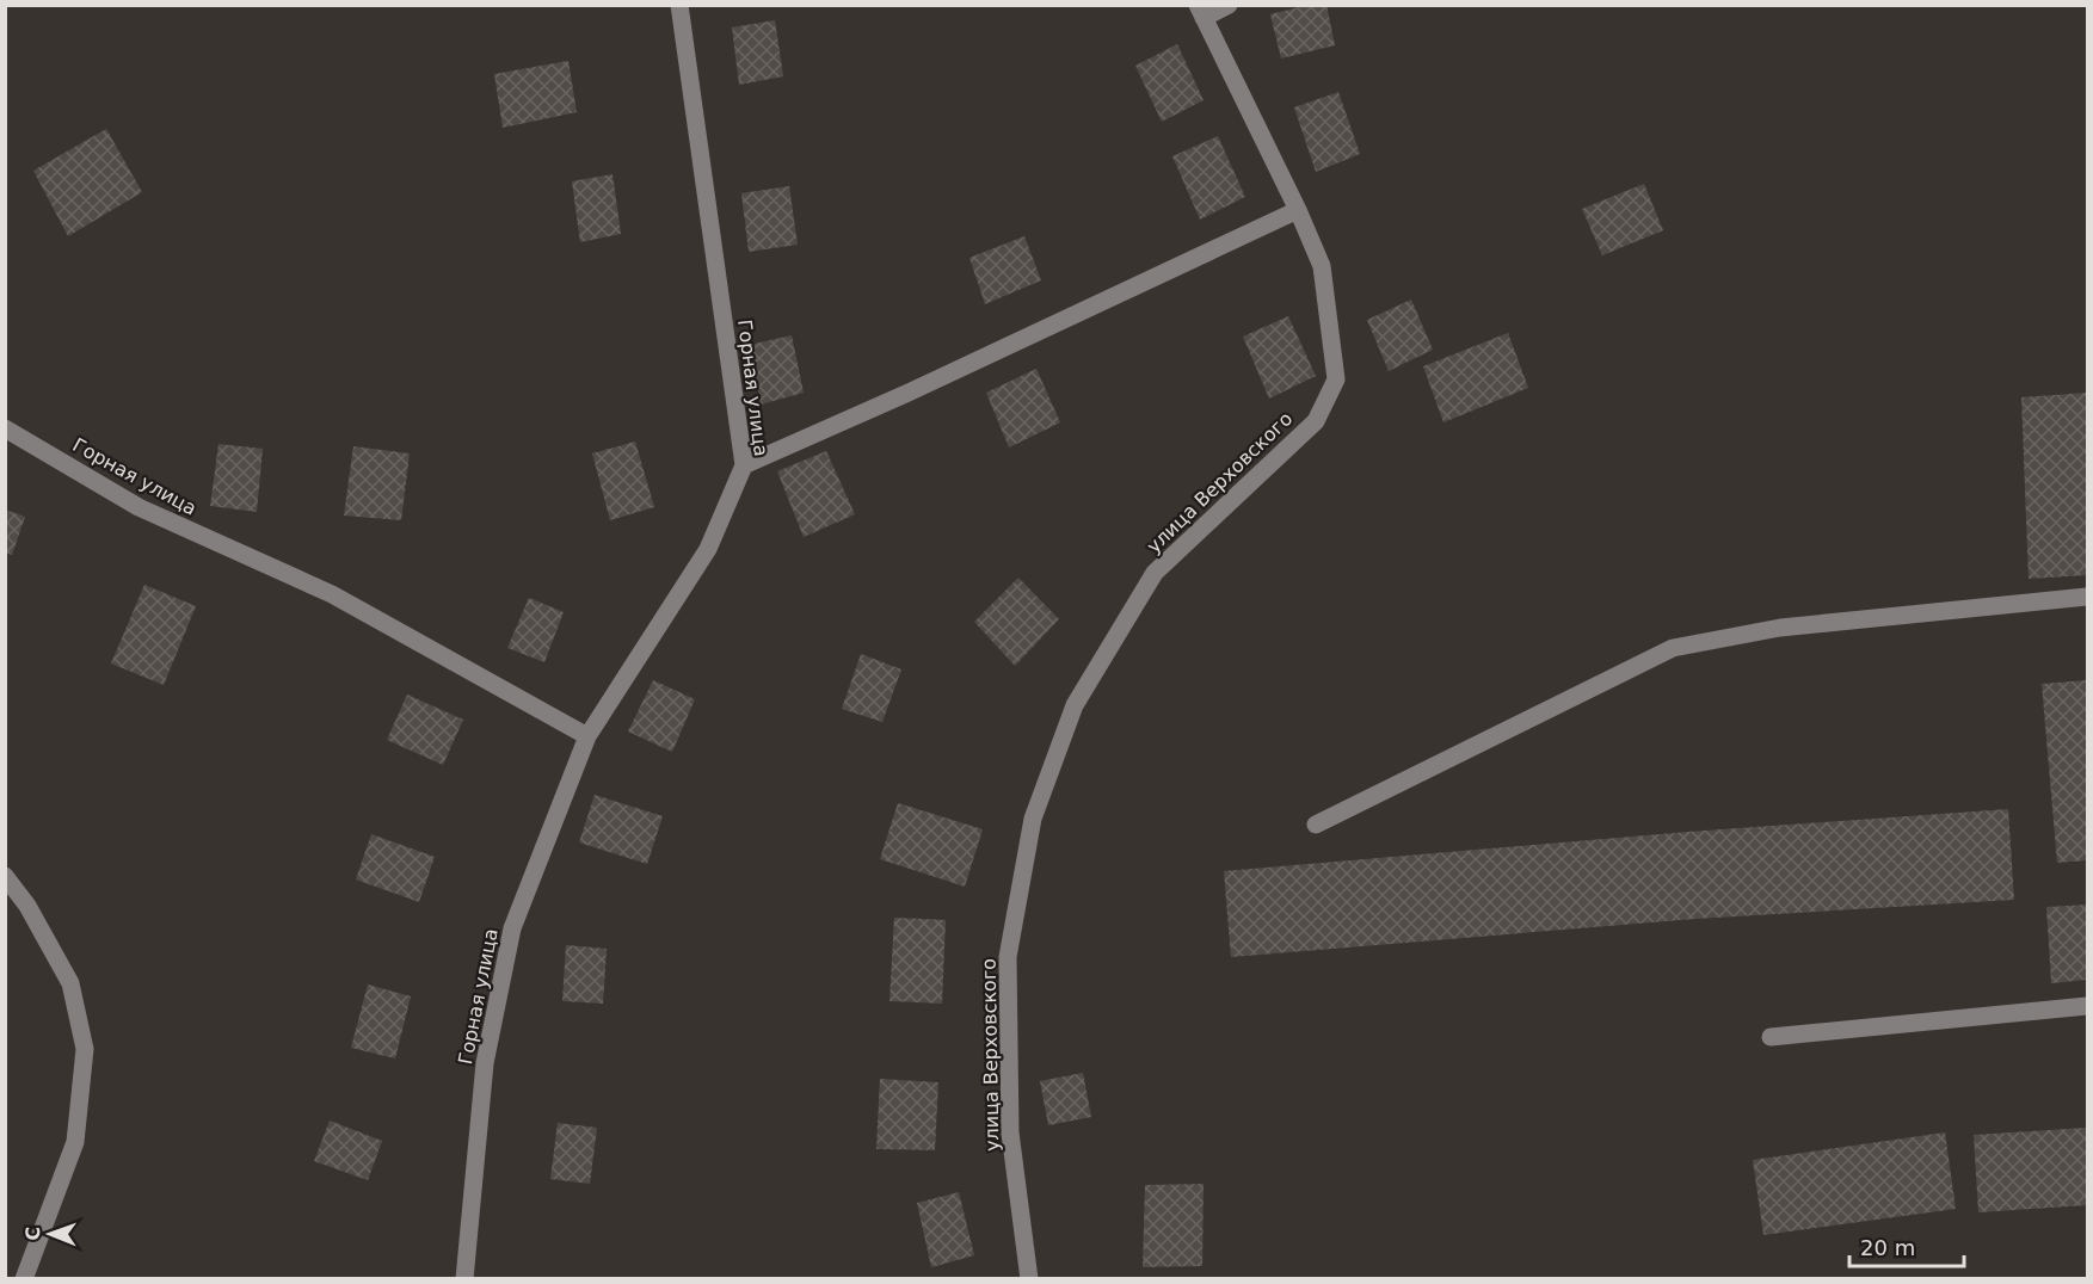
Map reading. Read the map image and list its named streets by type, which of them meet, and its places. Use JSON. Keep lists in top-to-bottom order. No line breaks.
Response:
{"streets":{"street":["Горная улица","улица Верховского"]},"scale_bar":"20 m","north":"left"}
